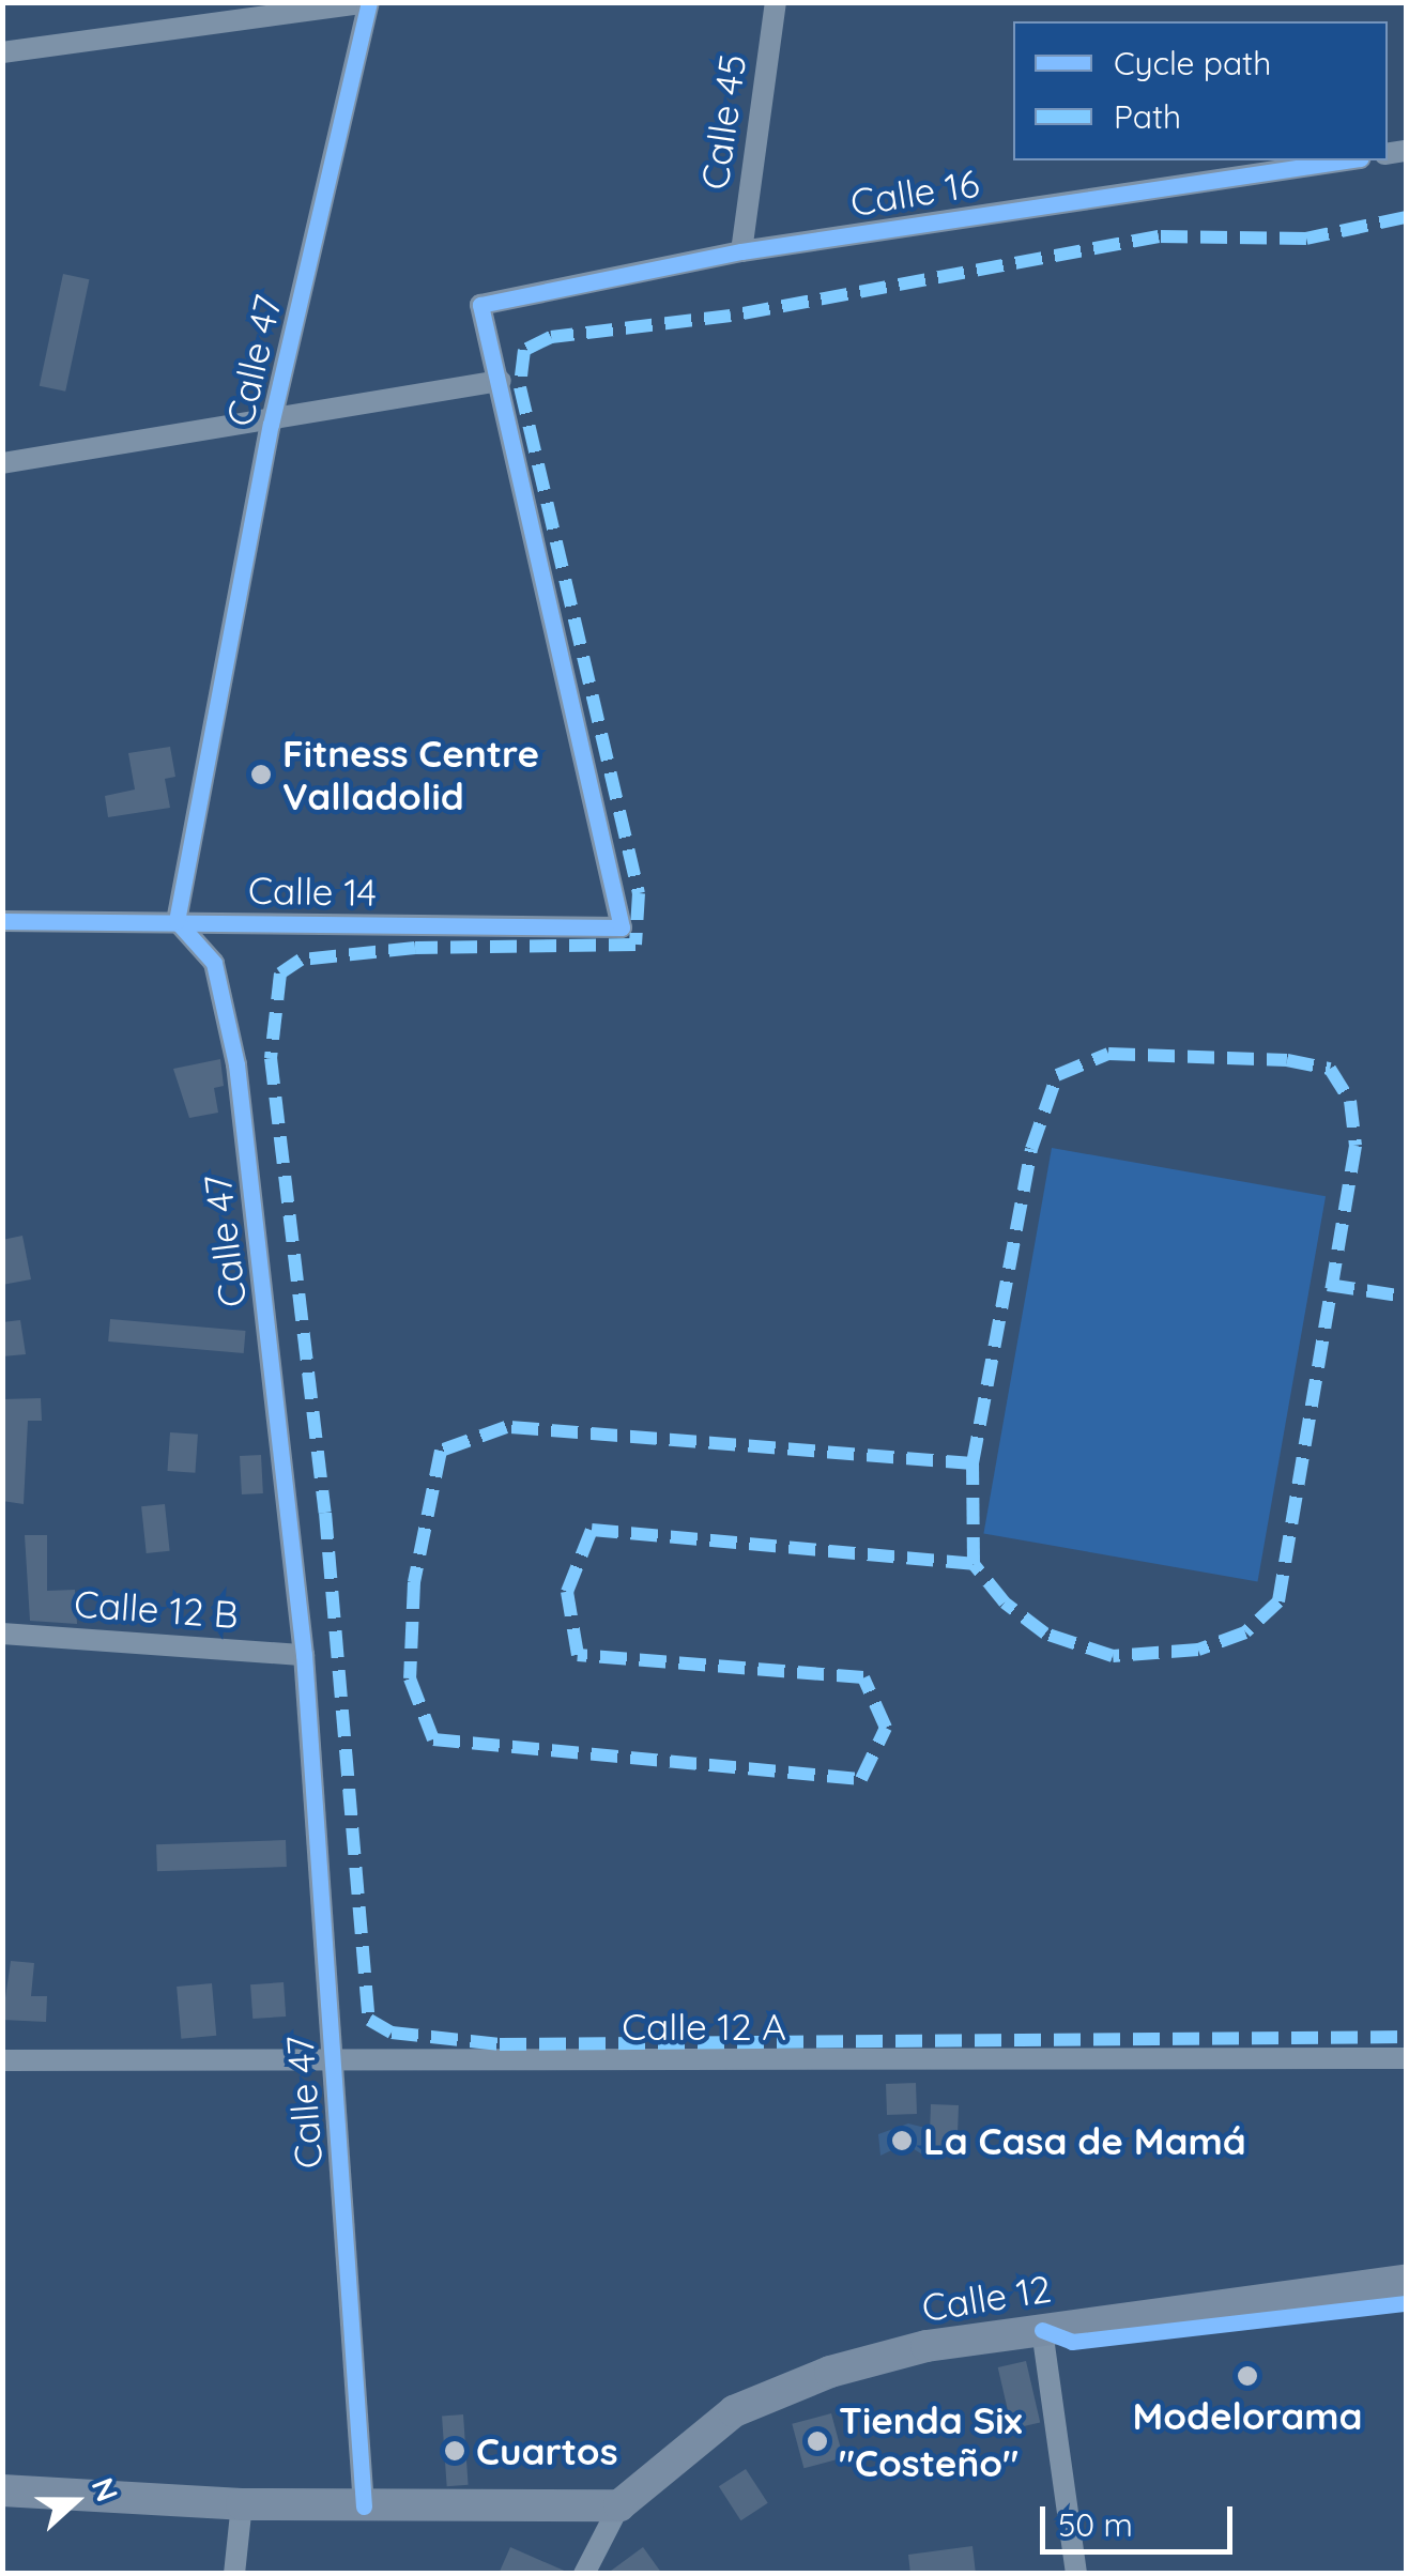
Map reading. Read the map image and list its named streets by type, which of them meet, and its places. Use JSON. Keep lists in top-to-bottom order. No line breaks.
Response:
{"streets":{"street":["Calle 45","Calle 16","Calle 47","Calle 14","Calle 12 B","Calle 12 A","Calle 12"]},"crossings":[["Calle 45","Calle 16"],["Calle 16","Calle 14"],["Calle 47","Calle 14"],["Calle 47","Calle 12 B"],["Calle 47","Calle 12 A"]],"places":["Fitness Centre Valladolid","La Casa de Mamá","Modelorama","Tienda Six \"Costeño\"","Cuartos"],"legend":["Cycle path","Path"],"scale_bar":"50 m","north":"right"}
